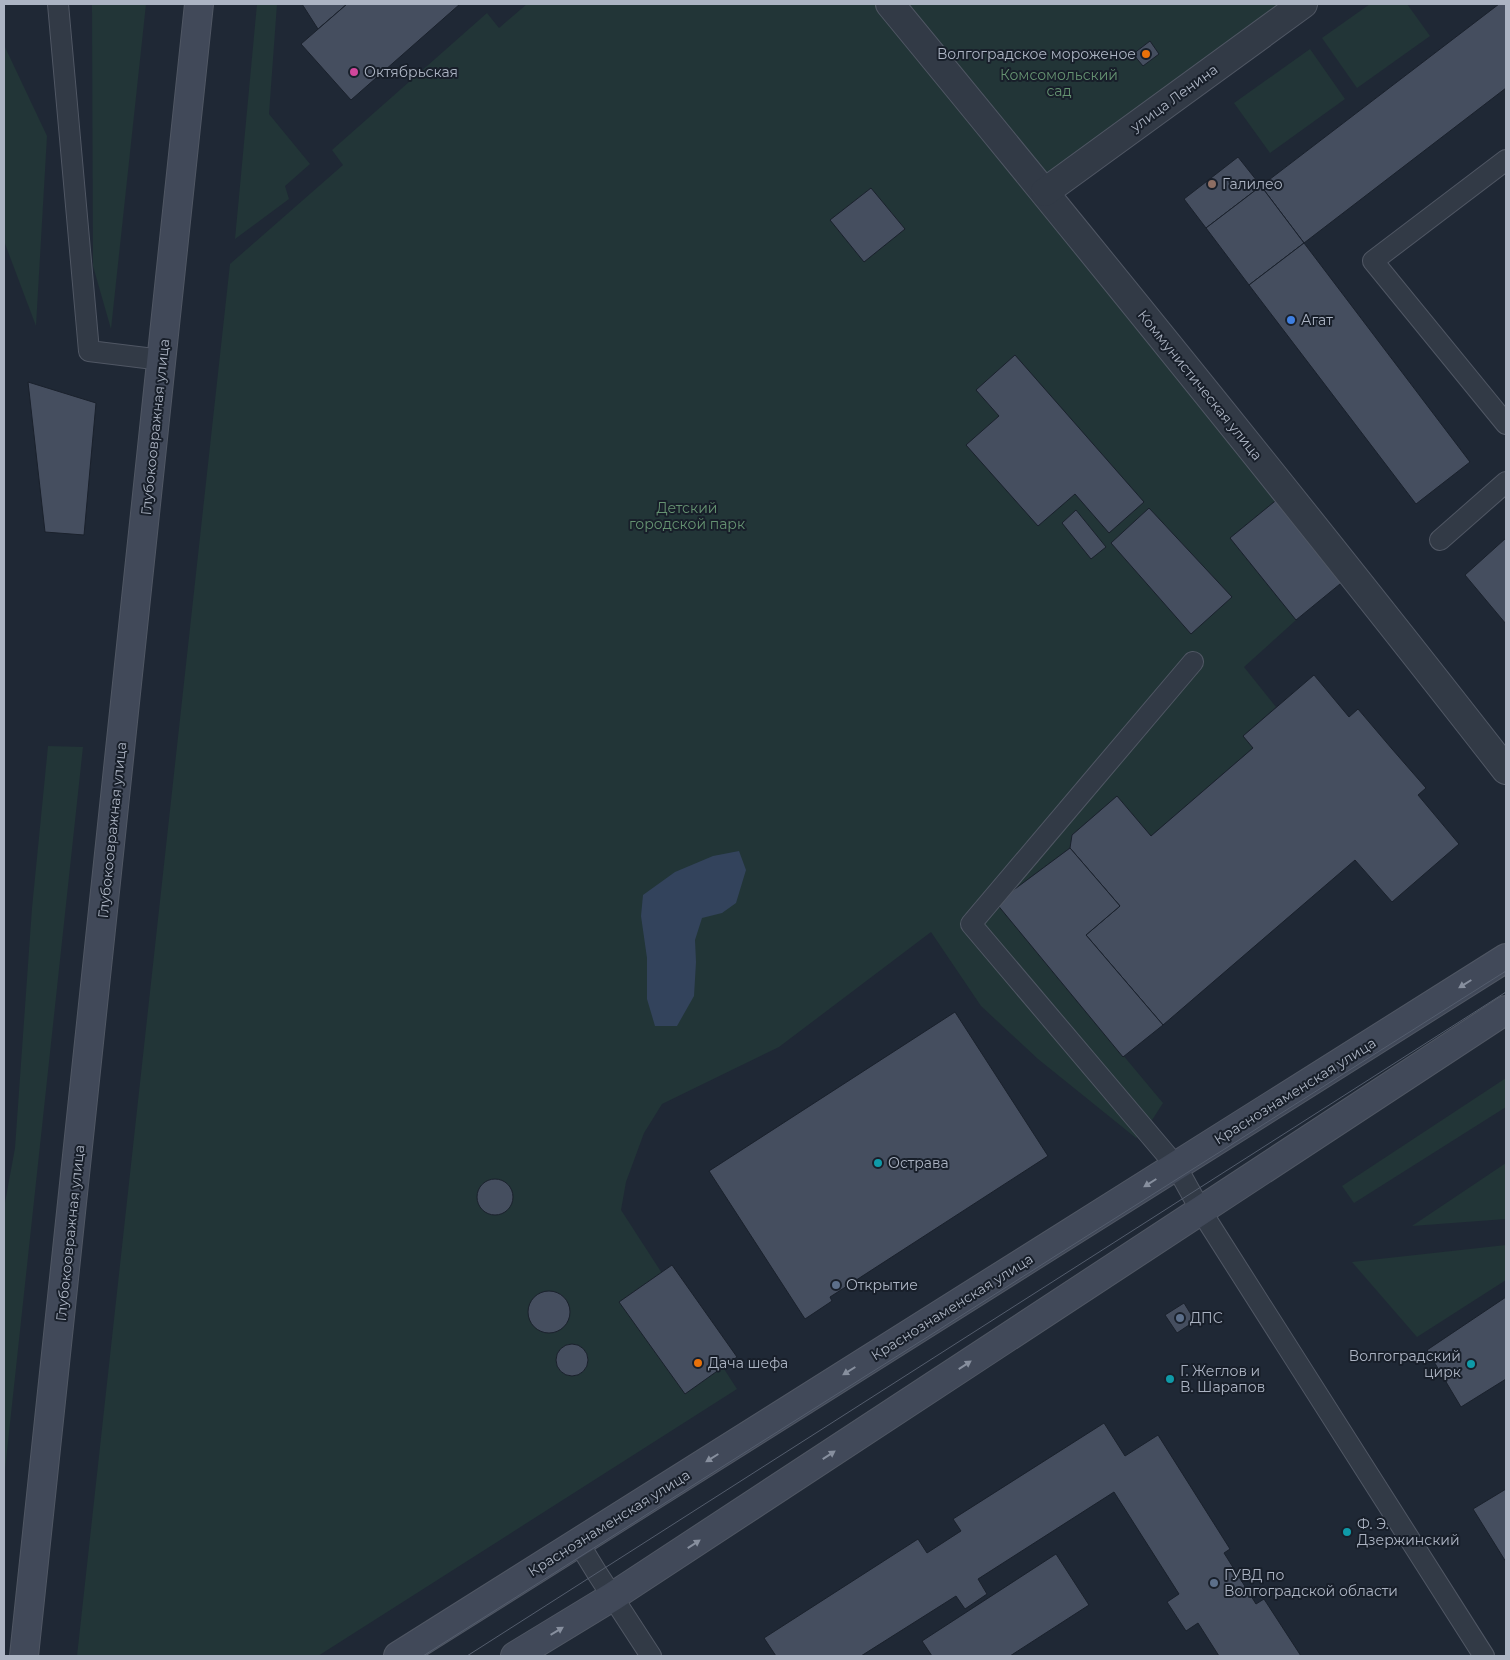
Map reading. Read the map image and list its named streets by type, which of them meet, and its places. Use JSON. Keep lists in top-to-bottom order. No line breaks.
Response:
{"streets":{"main road":["Глубокоовражная улица","Краснознаменская улица"],"street":["улица Ленина","Коммунистическая улица"]},"crossings":[["улица Ленина","Коммунистическая улица"]],"parks":["Комсомольский сад","Детский городской парк"],"places":["Волгоградское мороженое","Октябрьская","Галилео","Агат","Острава","Открытие","ДПС","Дача шефа","Волгоградский цирк","Г. Жеглов и В. Шарапов","Ф. Э. Дзержинский","ГУВД по Волгоградской области"]}
